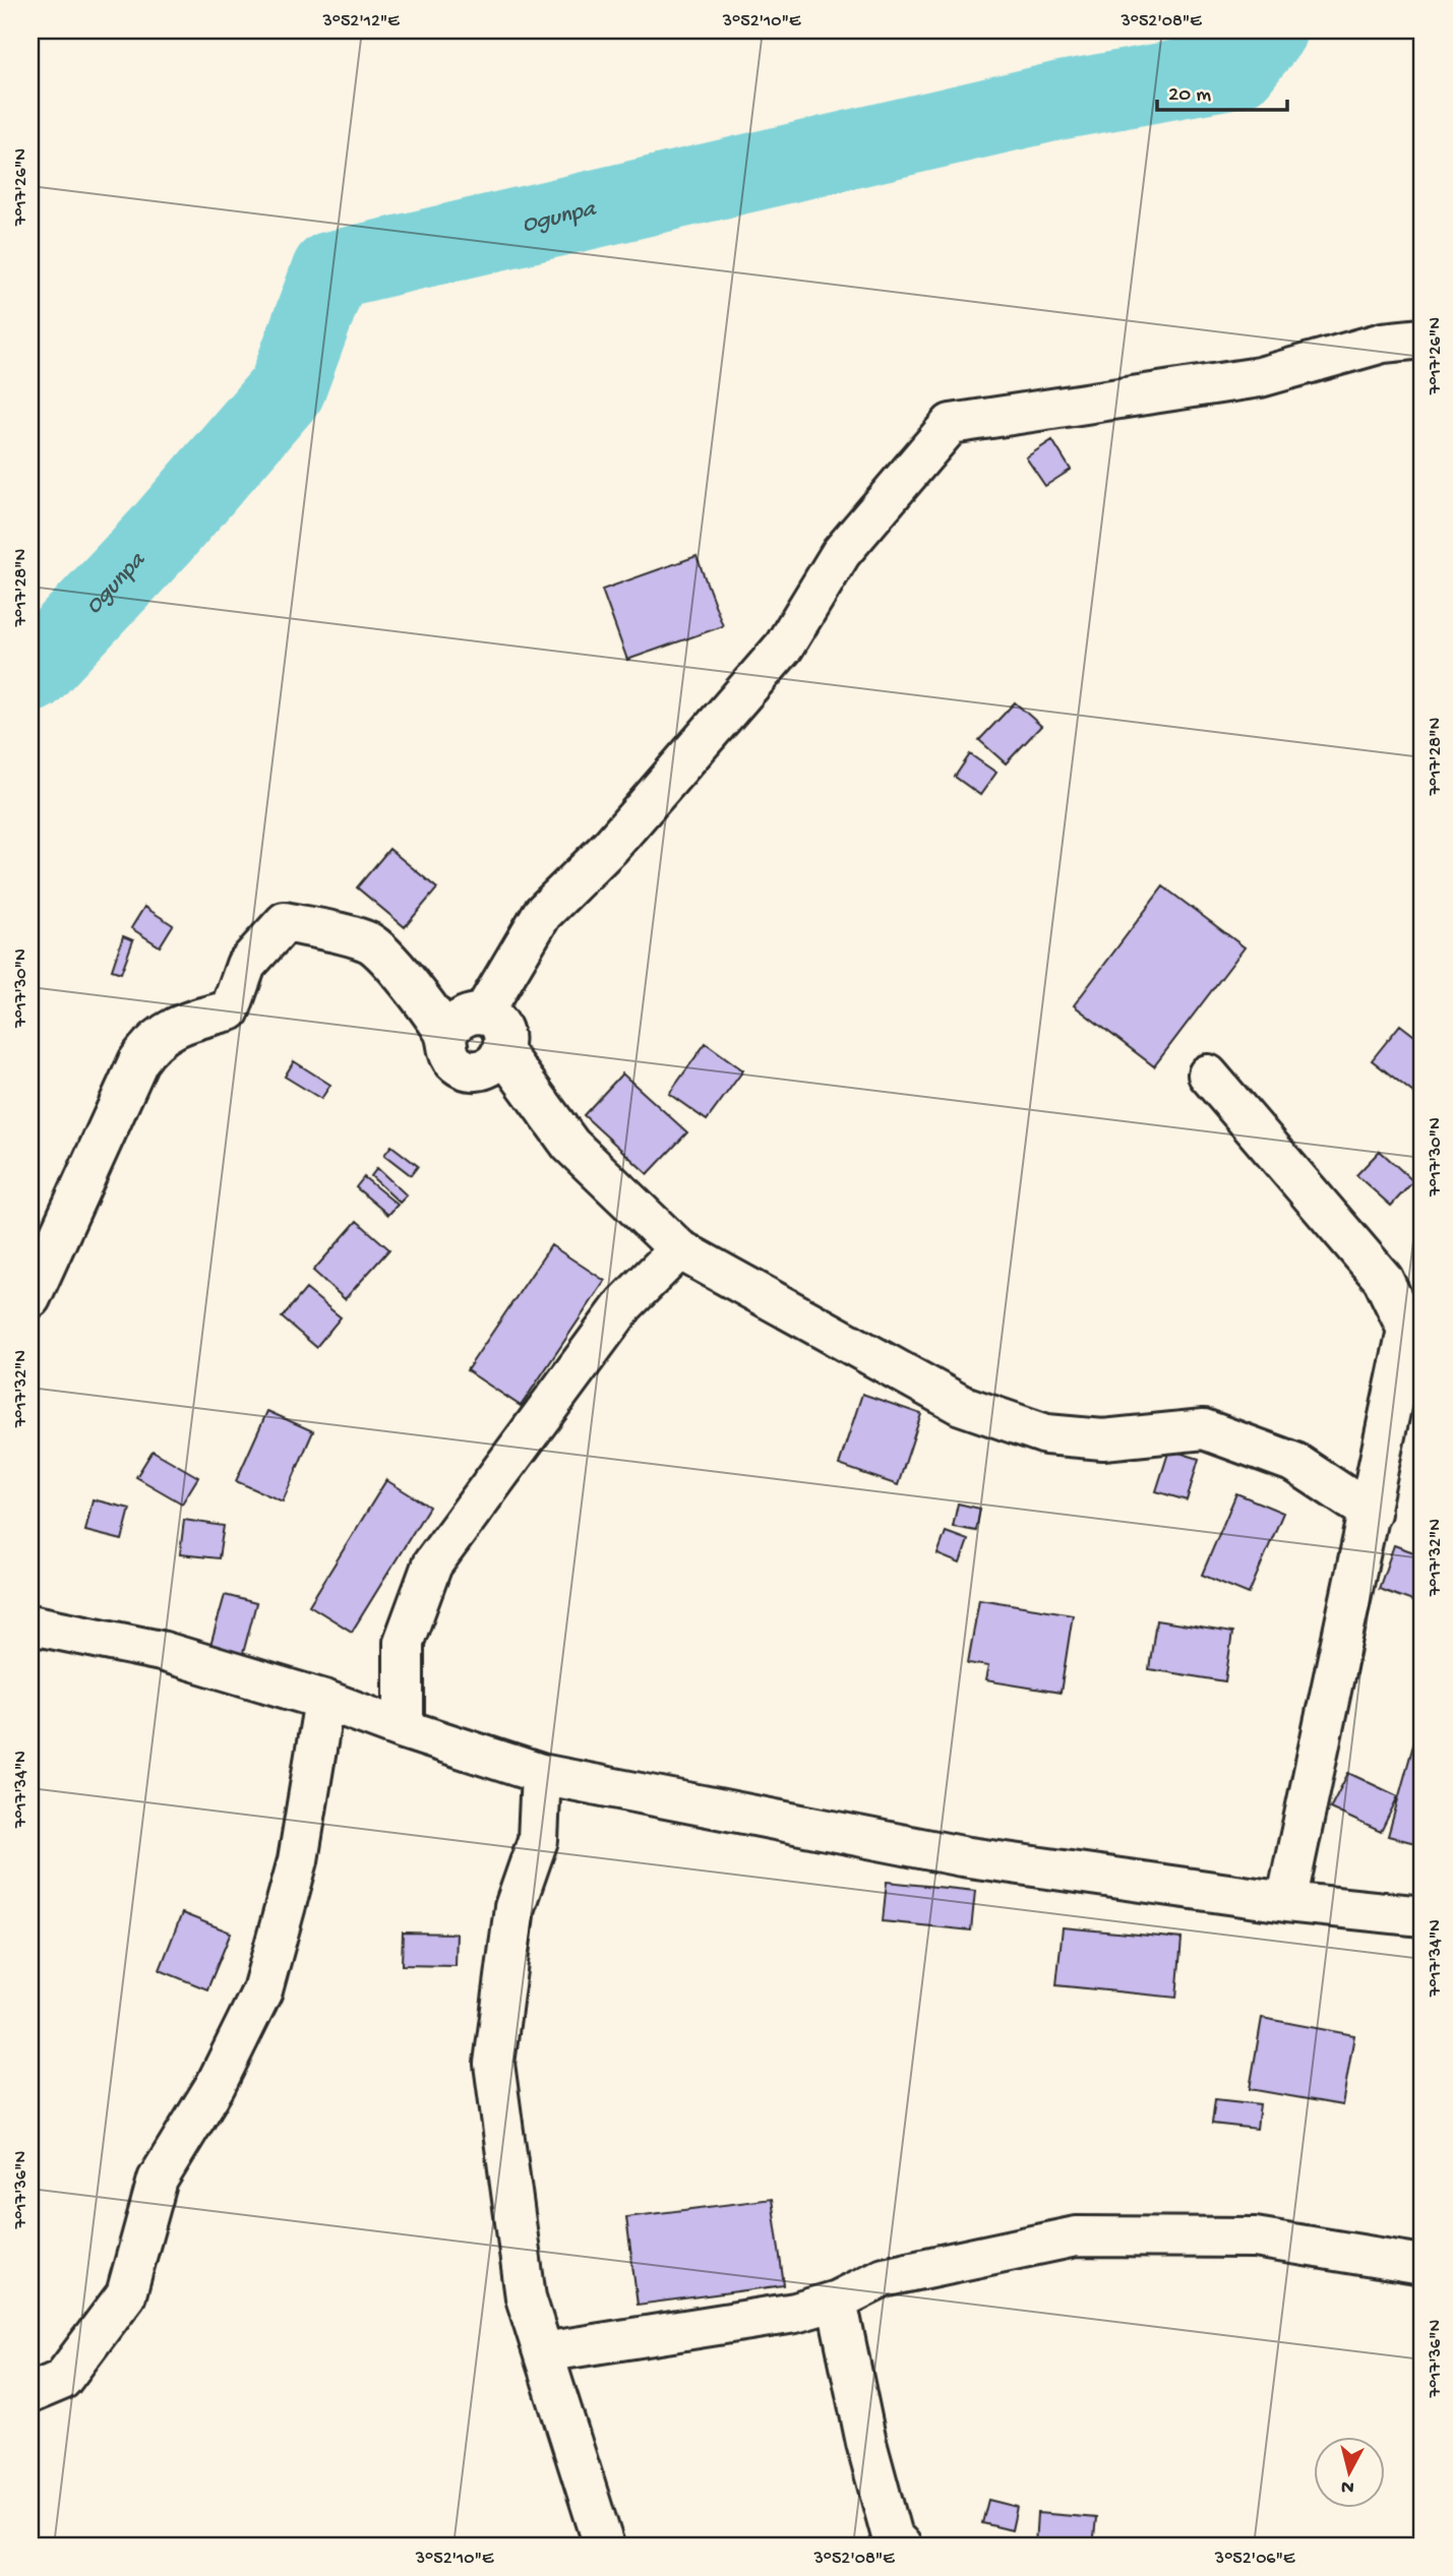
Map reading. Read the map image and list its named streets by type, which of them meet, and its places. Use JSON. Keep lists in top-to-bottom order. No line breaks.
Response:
{"water":["Ogunpa"],"scale_bar":"20 m","north":"bottom","coordinates":["3°52'12\"E","3°52'10\"E","3°52'08\"E","7°17'26\"N","7°17'28\"N","7°17'30\"N","7°17'32\"N","7°17'34\"N","7°17'36\"N","3°52'06\"E"]}
